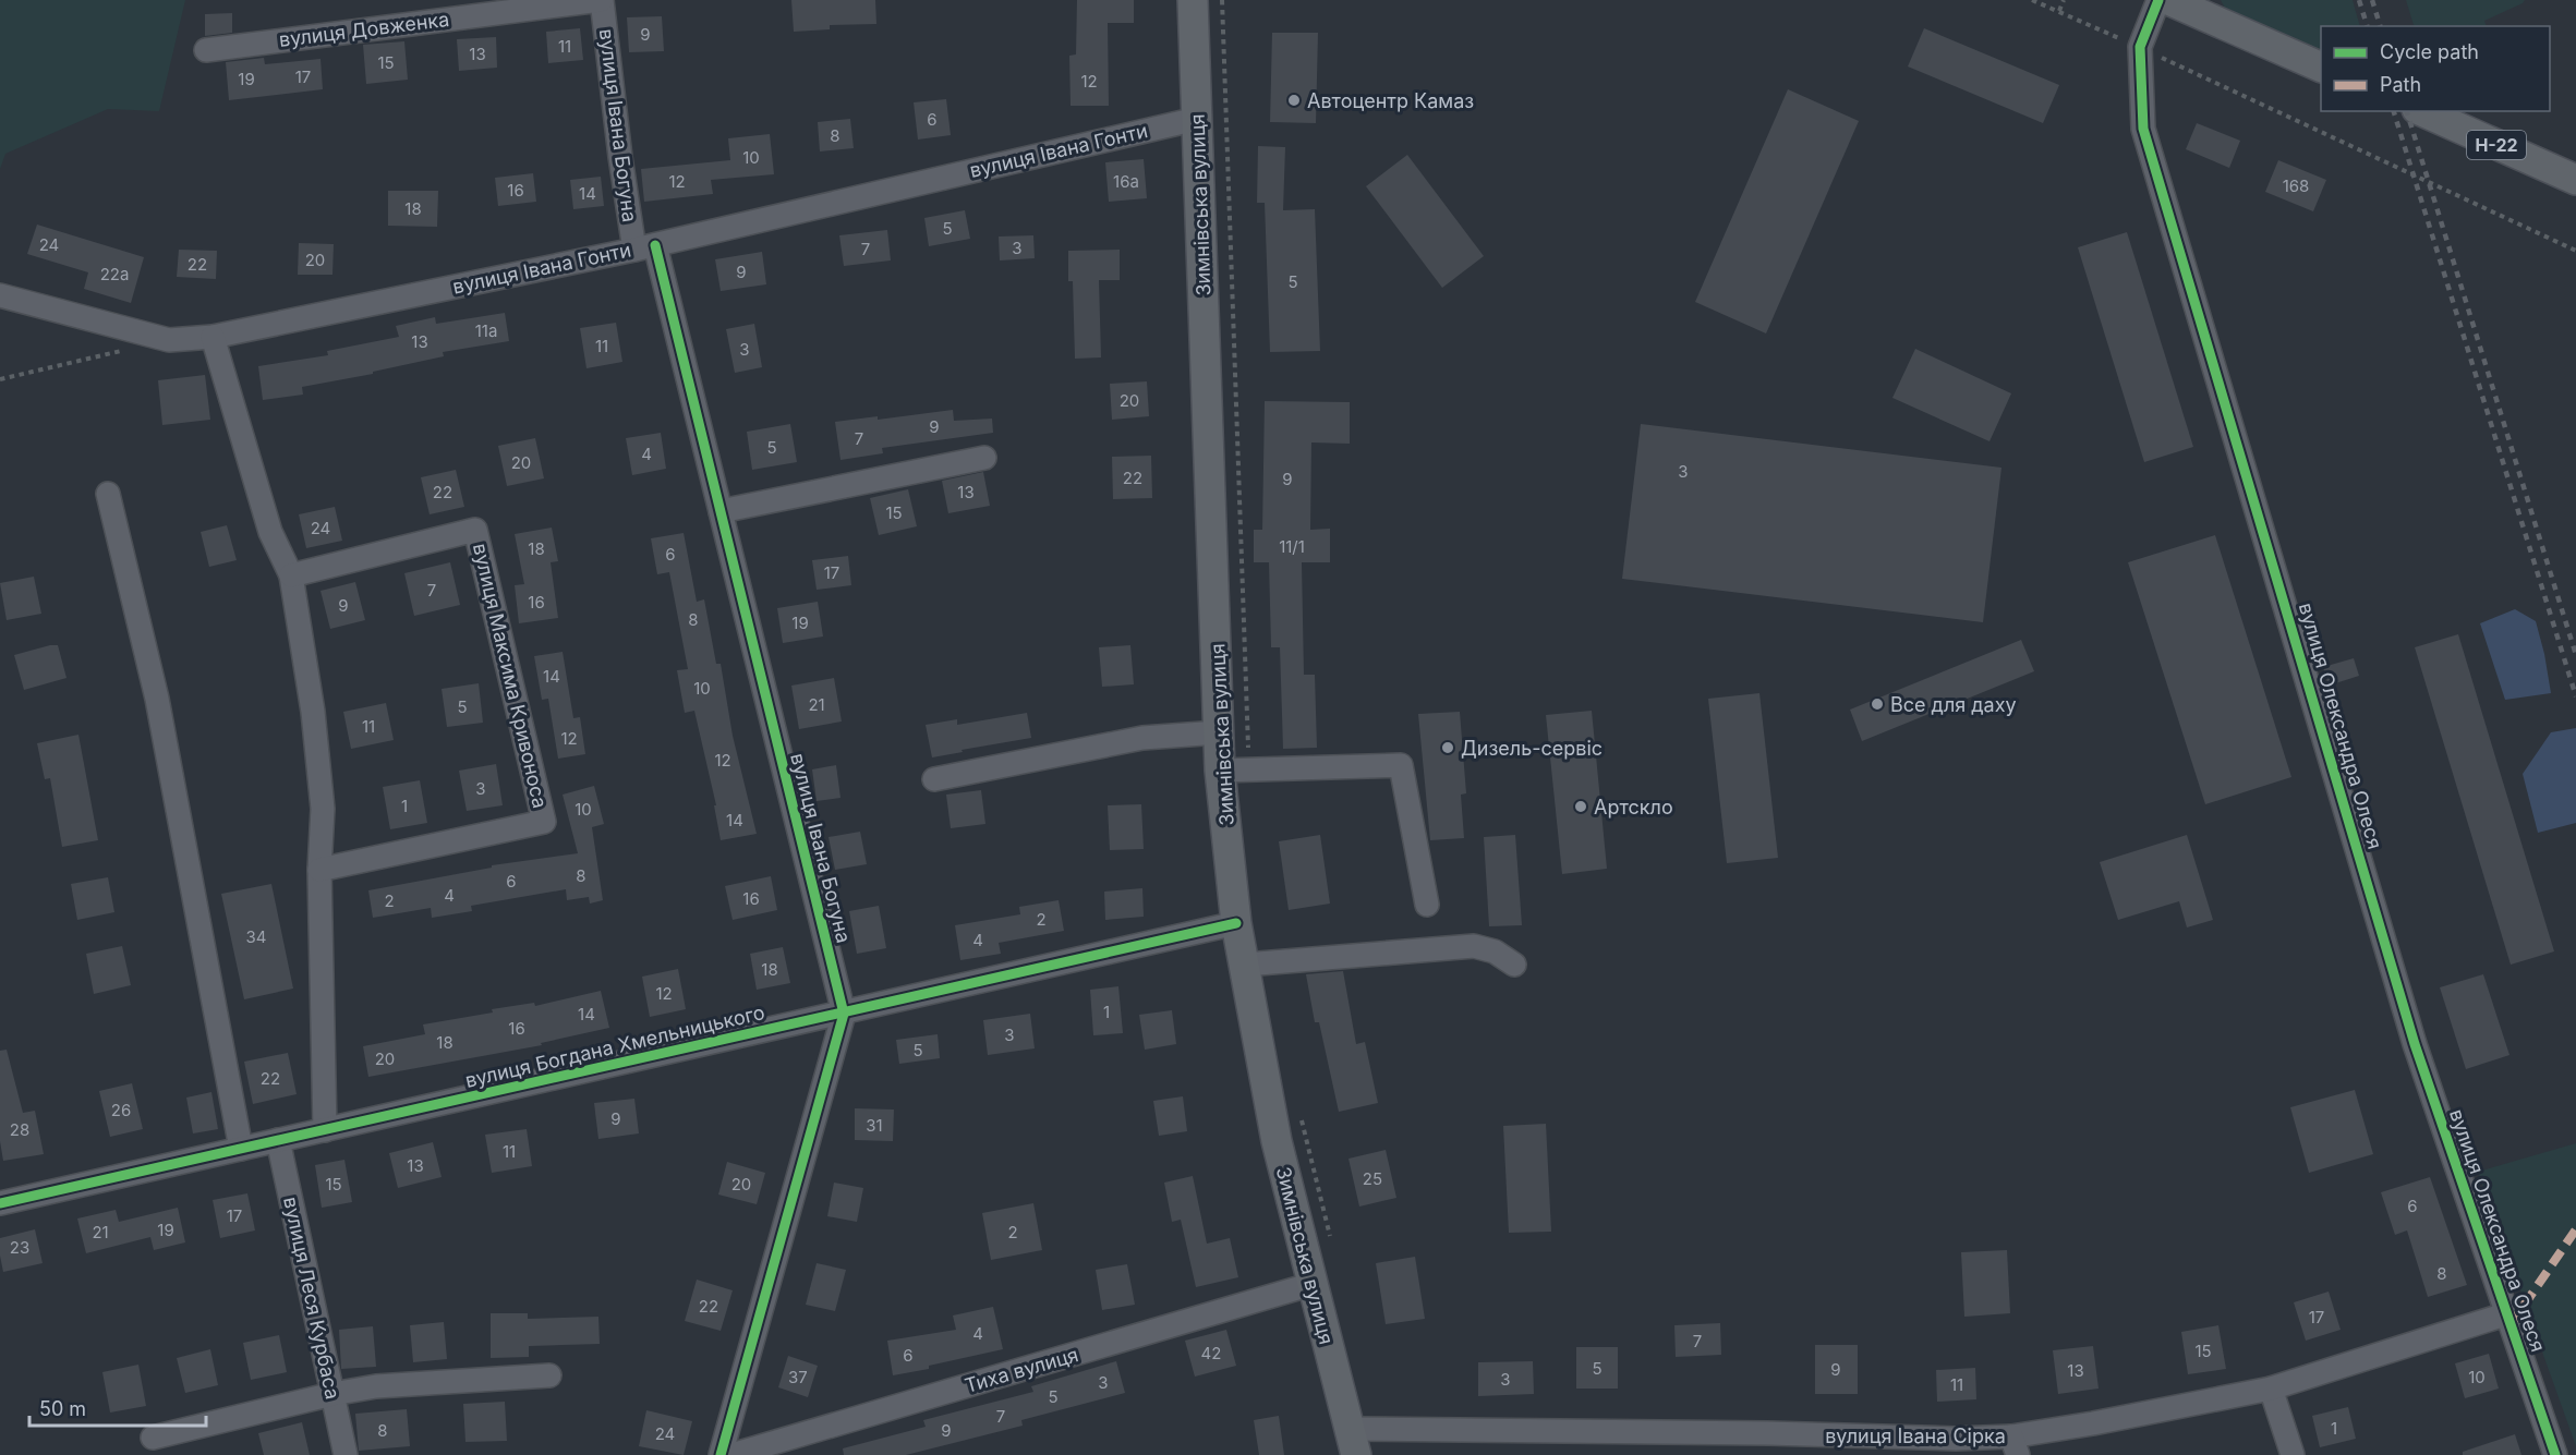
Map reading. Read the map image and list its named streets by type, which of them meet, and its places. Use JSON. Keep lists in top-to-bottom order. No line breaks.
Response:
{"streets":{"main road":["Н-22","Зимнівська вулиця"],"street":["вулиця Довженка","вулиця Івана Богуна","вулиця Івана Гонти","вулиця Максима Кривоноса","вулиця Олександра Олеся","вулиця Богдана Хмельницького","вулиця Леся Курбаса","Тиха вулиця","вулиця Івана Сірка"]},"crossings":[["вулиця Довженка","вулиця Івана Богуна"],["вулиця Івана Богуна","вулиця Івана Гонти"],["вулиця Івана Богуна","вулиця Богдана Хмельницького"],["вулиця Івана Гонти","Зимнівська вулиця"],["Зимнівська вулиця","вулиця Богдана Хмельницького"],["Зимнівська вулиця","Тиха вулиця"],["Зимнівська вулиця","вулиця Івана Сірка"],["вулиця Олександра Олеся","вулиця Івана Сірка"],["вулиця Богдана Хмельницького","вулиця Леся Курбаса"]],"places":["Автоцентр Камаз","Все для даху","Дизель-сервіс","Артскло"],"house_numbers":["9","11","13","15","17","19","12","6","8","10","12","16а","168","16","14","18","5","24","3","7","20","22","9","22а","5","11а","13","11","3","20","9","7","5","4","20","3","22","9","22","13","15","24","11/1","18","6","17","7","16","9","8","19","14","10","21","5","11","12","12","3","1","10","14","8","6","4","16","2","2","34","4","18","12","1","14","16","3","18","5","20","22","26","9","31","28","11","13","25","15","20","6","17","19","21","2","23","8","22","17","4","7","15","42","6","5","9","13","37","10","3","3","11","5","7","1","8","9","24"],"legend":["Cycle path","Path"],"scale_bar":"50 m"}
